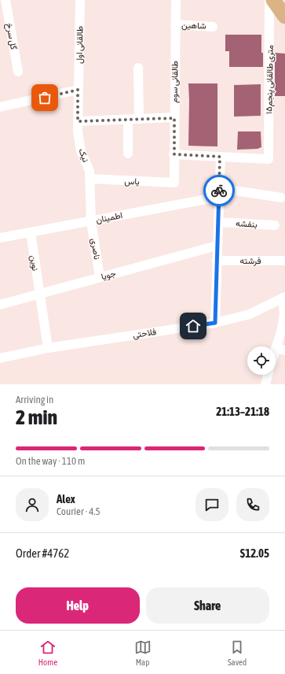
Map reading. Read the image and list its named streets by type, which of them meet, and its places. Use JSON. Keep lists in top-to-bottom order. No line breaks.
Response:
{"streets":{"street":["شاهین","گل سرخ","طالقانی اول","۱۵متری طالقانی پنجم","طالقانی سوم","نیک","یاس","اطمینان","بنفشه","ناصری","فرشته","نوین","جویا","فلاحتی"]},"crossings":[["شاهین","طالقانی سوم"],["طالقانی اول","نیک"],["طالقانی سوم","یاس"],["نیک","یاس"],["نیک","اطمینان"],["نیک","ناصری"],["اطمینان","ناصری"],["اطمینان","نوین"],["ناصری","جویا"],["نوین","جویا"],["نوین","فلاحتی"]],"page":{"heading":["2 min","Arriving in","21:13–21:18"],"panel":["Alex","Courier · 4.5","Order #4762","$12.05"],"bar":"On the way · 110 m","buttons":["Help","Share"],"tabs":["Home","Map","Saved"]}}
